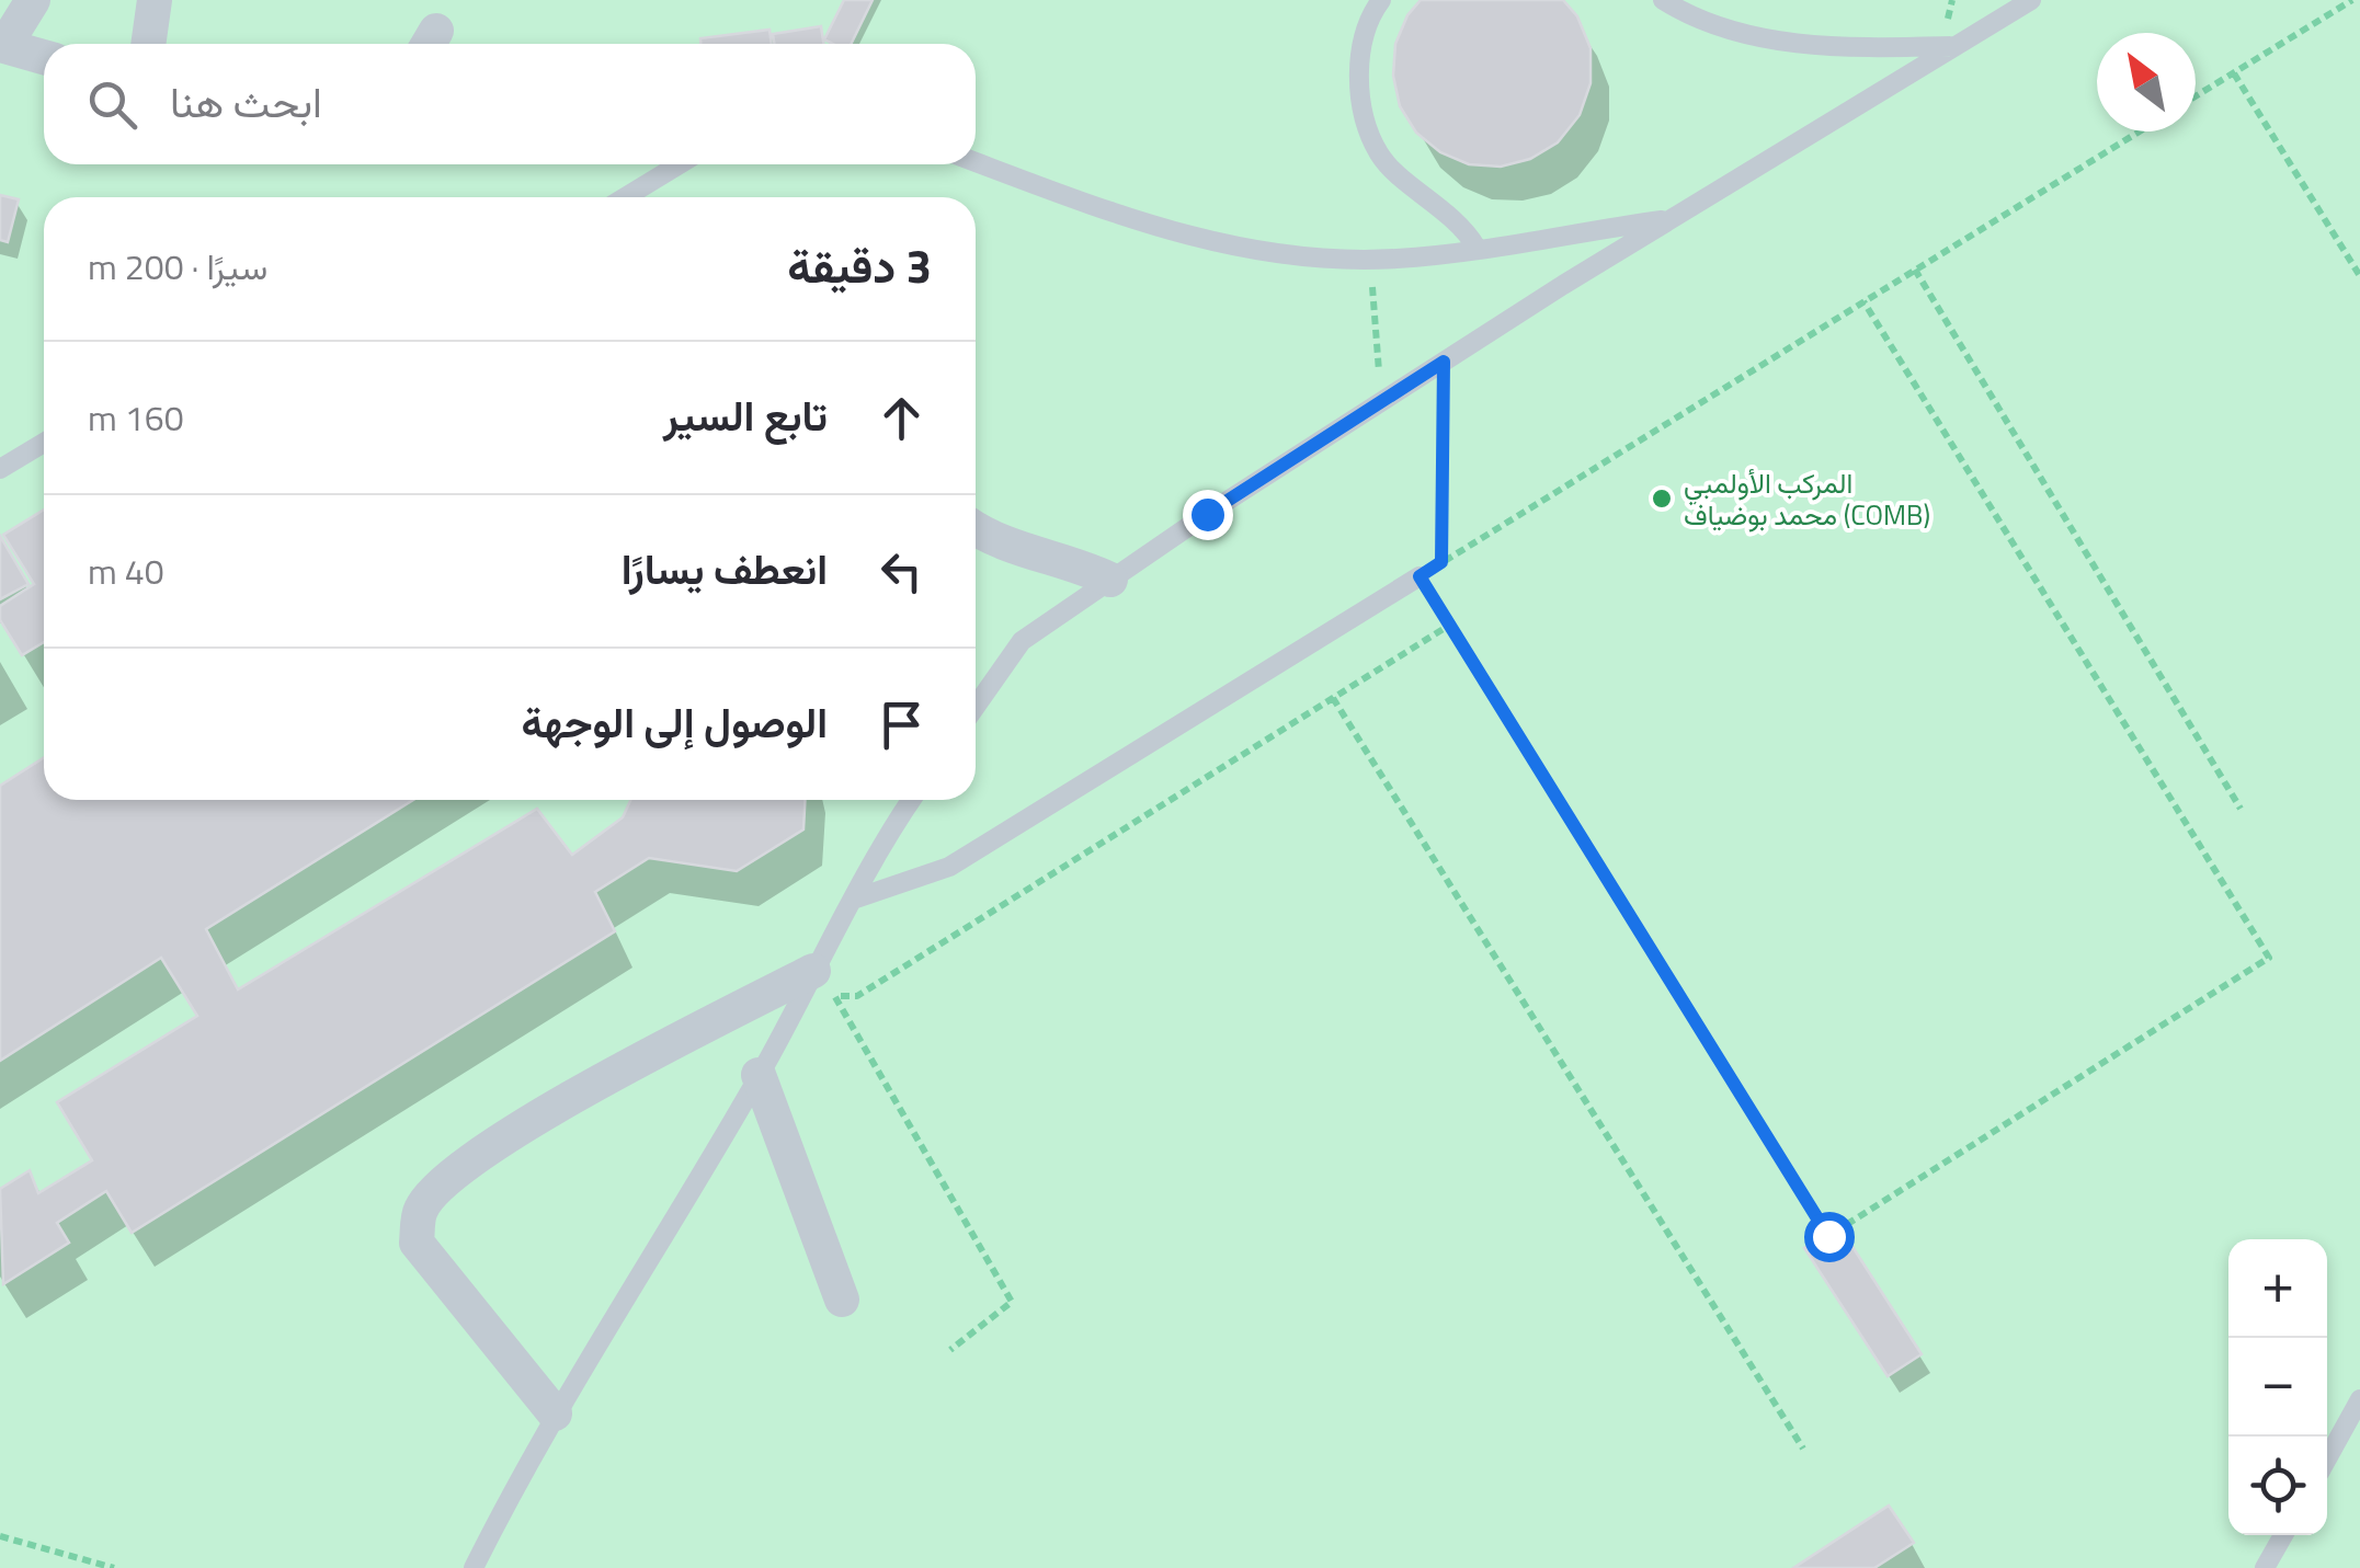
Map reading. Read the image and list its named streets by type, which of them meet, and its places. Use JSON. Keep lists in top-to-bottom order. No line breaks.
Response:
{"places":["المركب الأولمبي محمد بوضياف (COMB)"],"north":"top left","page":{"search":"ابحث هنا","heading":["3 دقيقة","سيرًا · 200 m"],"list":[["تابع السير","160 m"],["انعطف يسارًا","40 m"],"الوصول إلى الوجهة"],"map_buttons":["+","−"]}}
